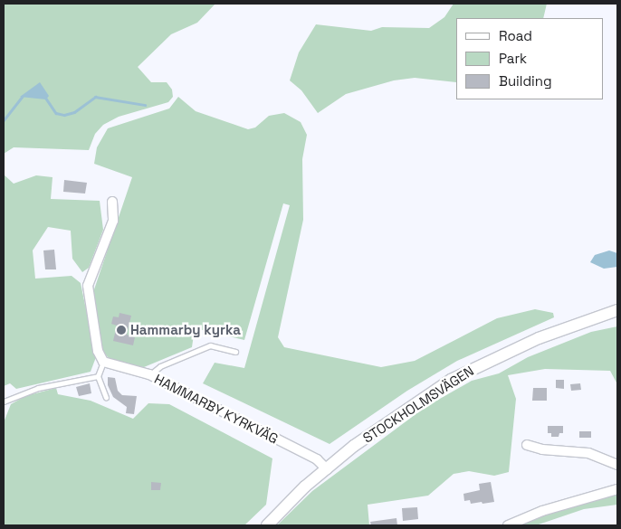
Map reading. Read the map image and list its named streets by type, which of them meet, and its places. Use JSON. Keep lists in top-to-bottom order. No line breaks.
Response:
{"streets":{"street":["STOCKHOLMSVÄGEN","HAMMARBY KYRKVÄG"]},"crossings":[["STOCKHOLMSVÄGEN","HAMMARBY KYRKVÄG"]],"places":["Hammarby kyrka"],"legend":["Road","Park","Building"]}
